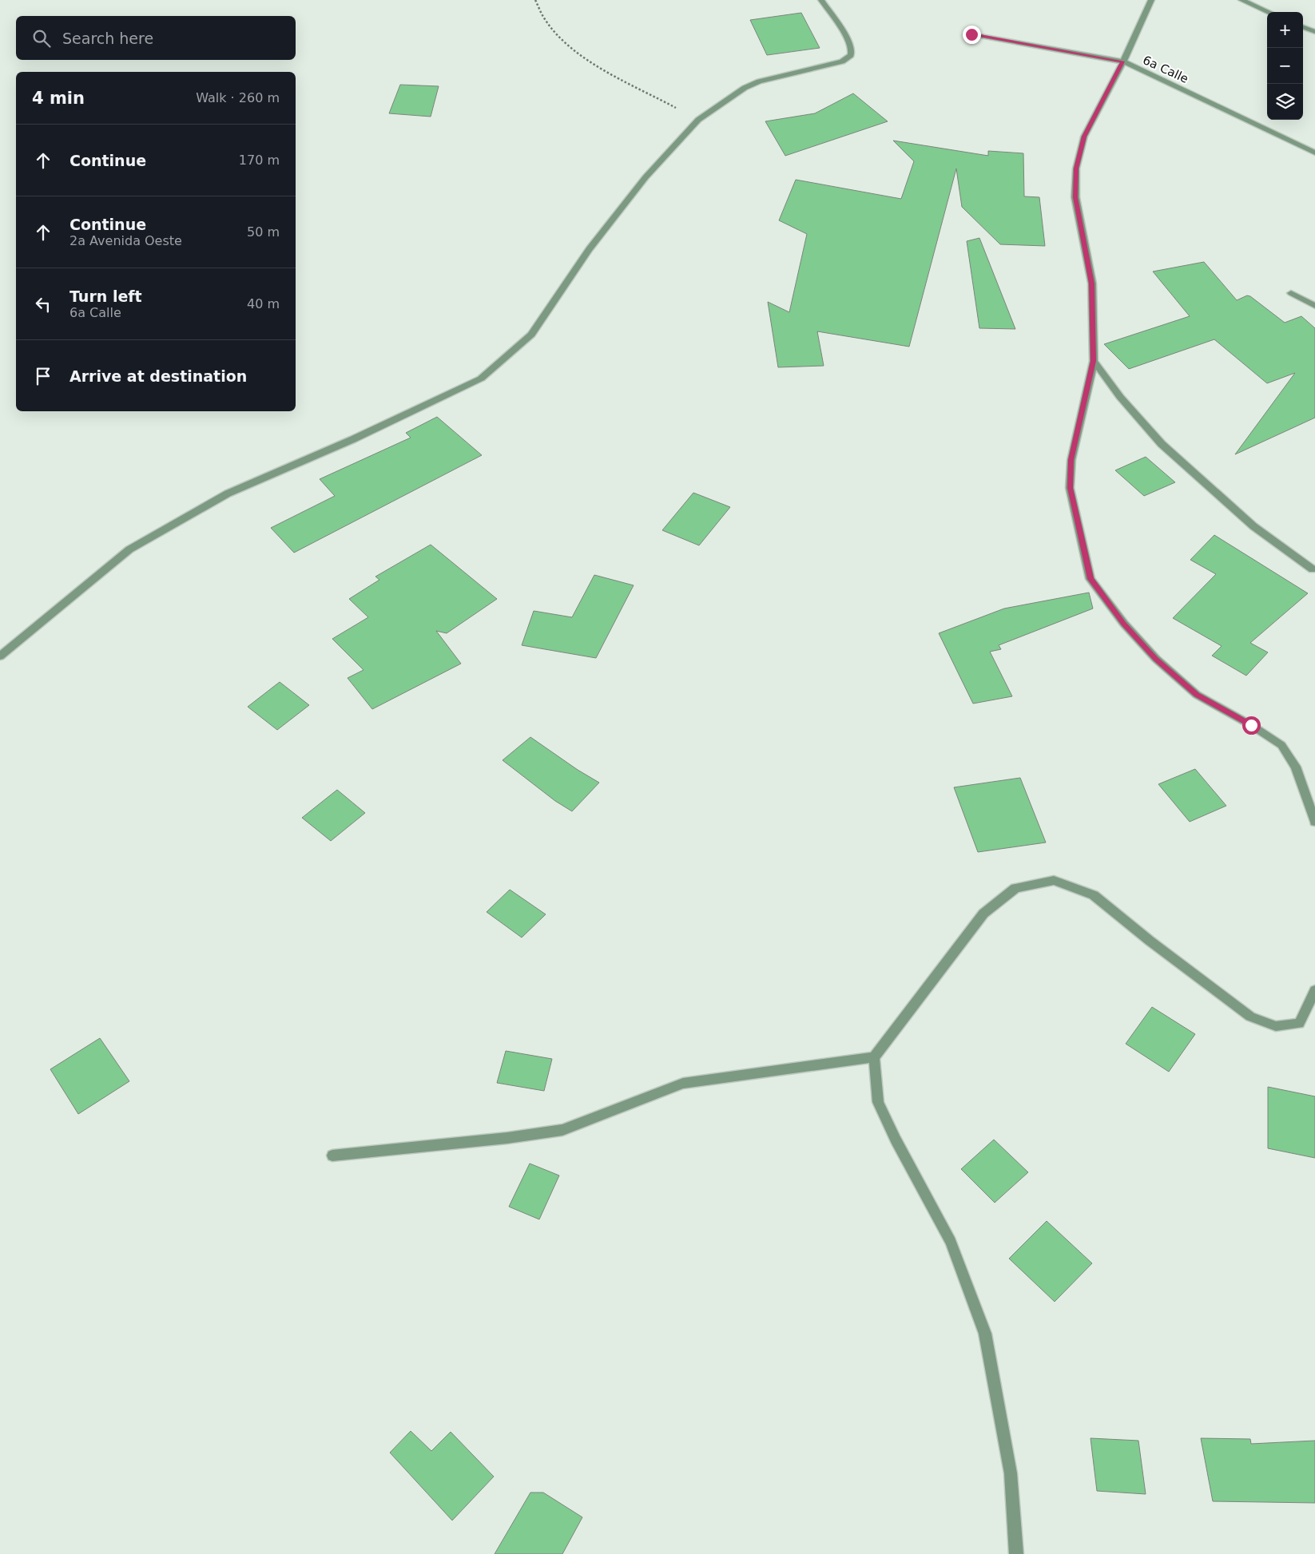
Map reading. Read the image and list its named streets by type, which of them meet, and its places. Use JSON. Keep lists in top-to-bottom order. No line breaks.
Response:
{"streets":{"street":["6a Calle"]},"page":{"map_buttons":["+","−"],"search":"Search here","heading":["4 min","Walk · 260 m"],"list":[["Continue","170 m"],["Continue","2a Avenida Oeste","50 m"],["Turn left","6a Calle","40 m"],"Arrive at destination"]}}
